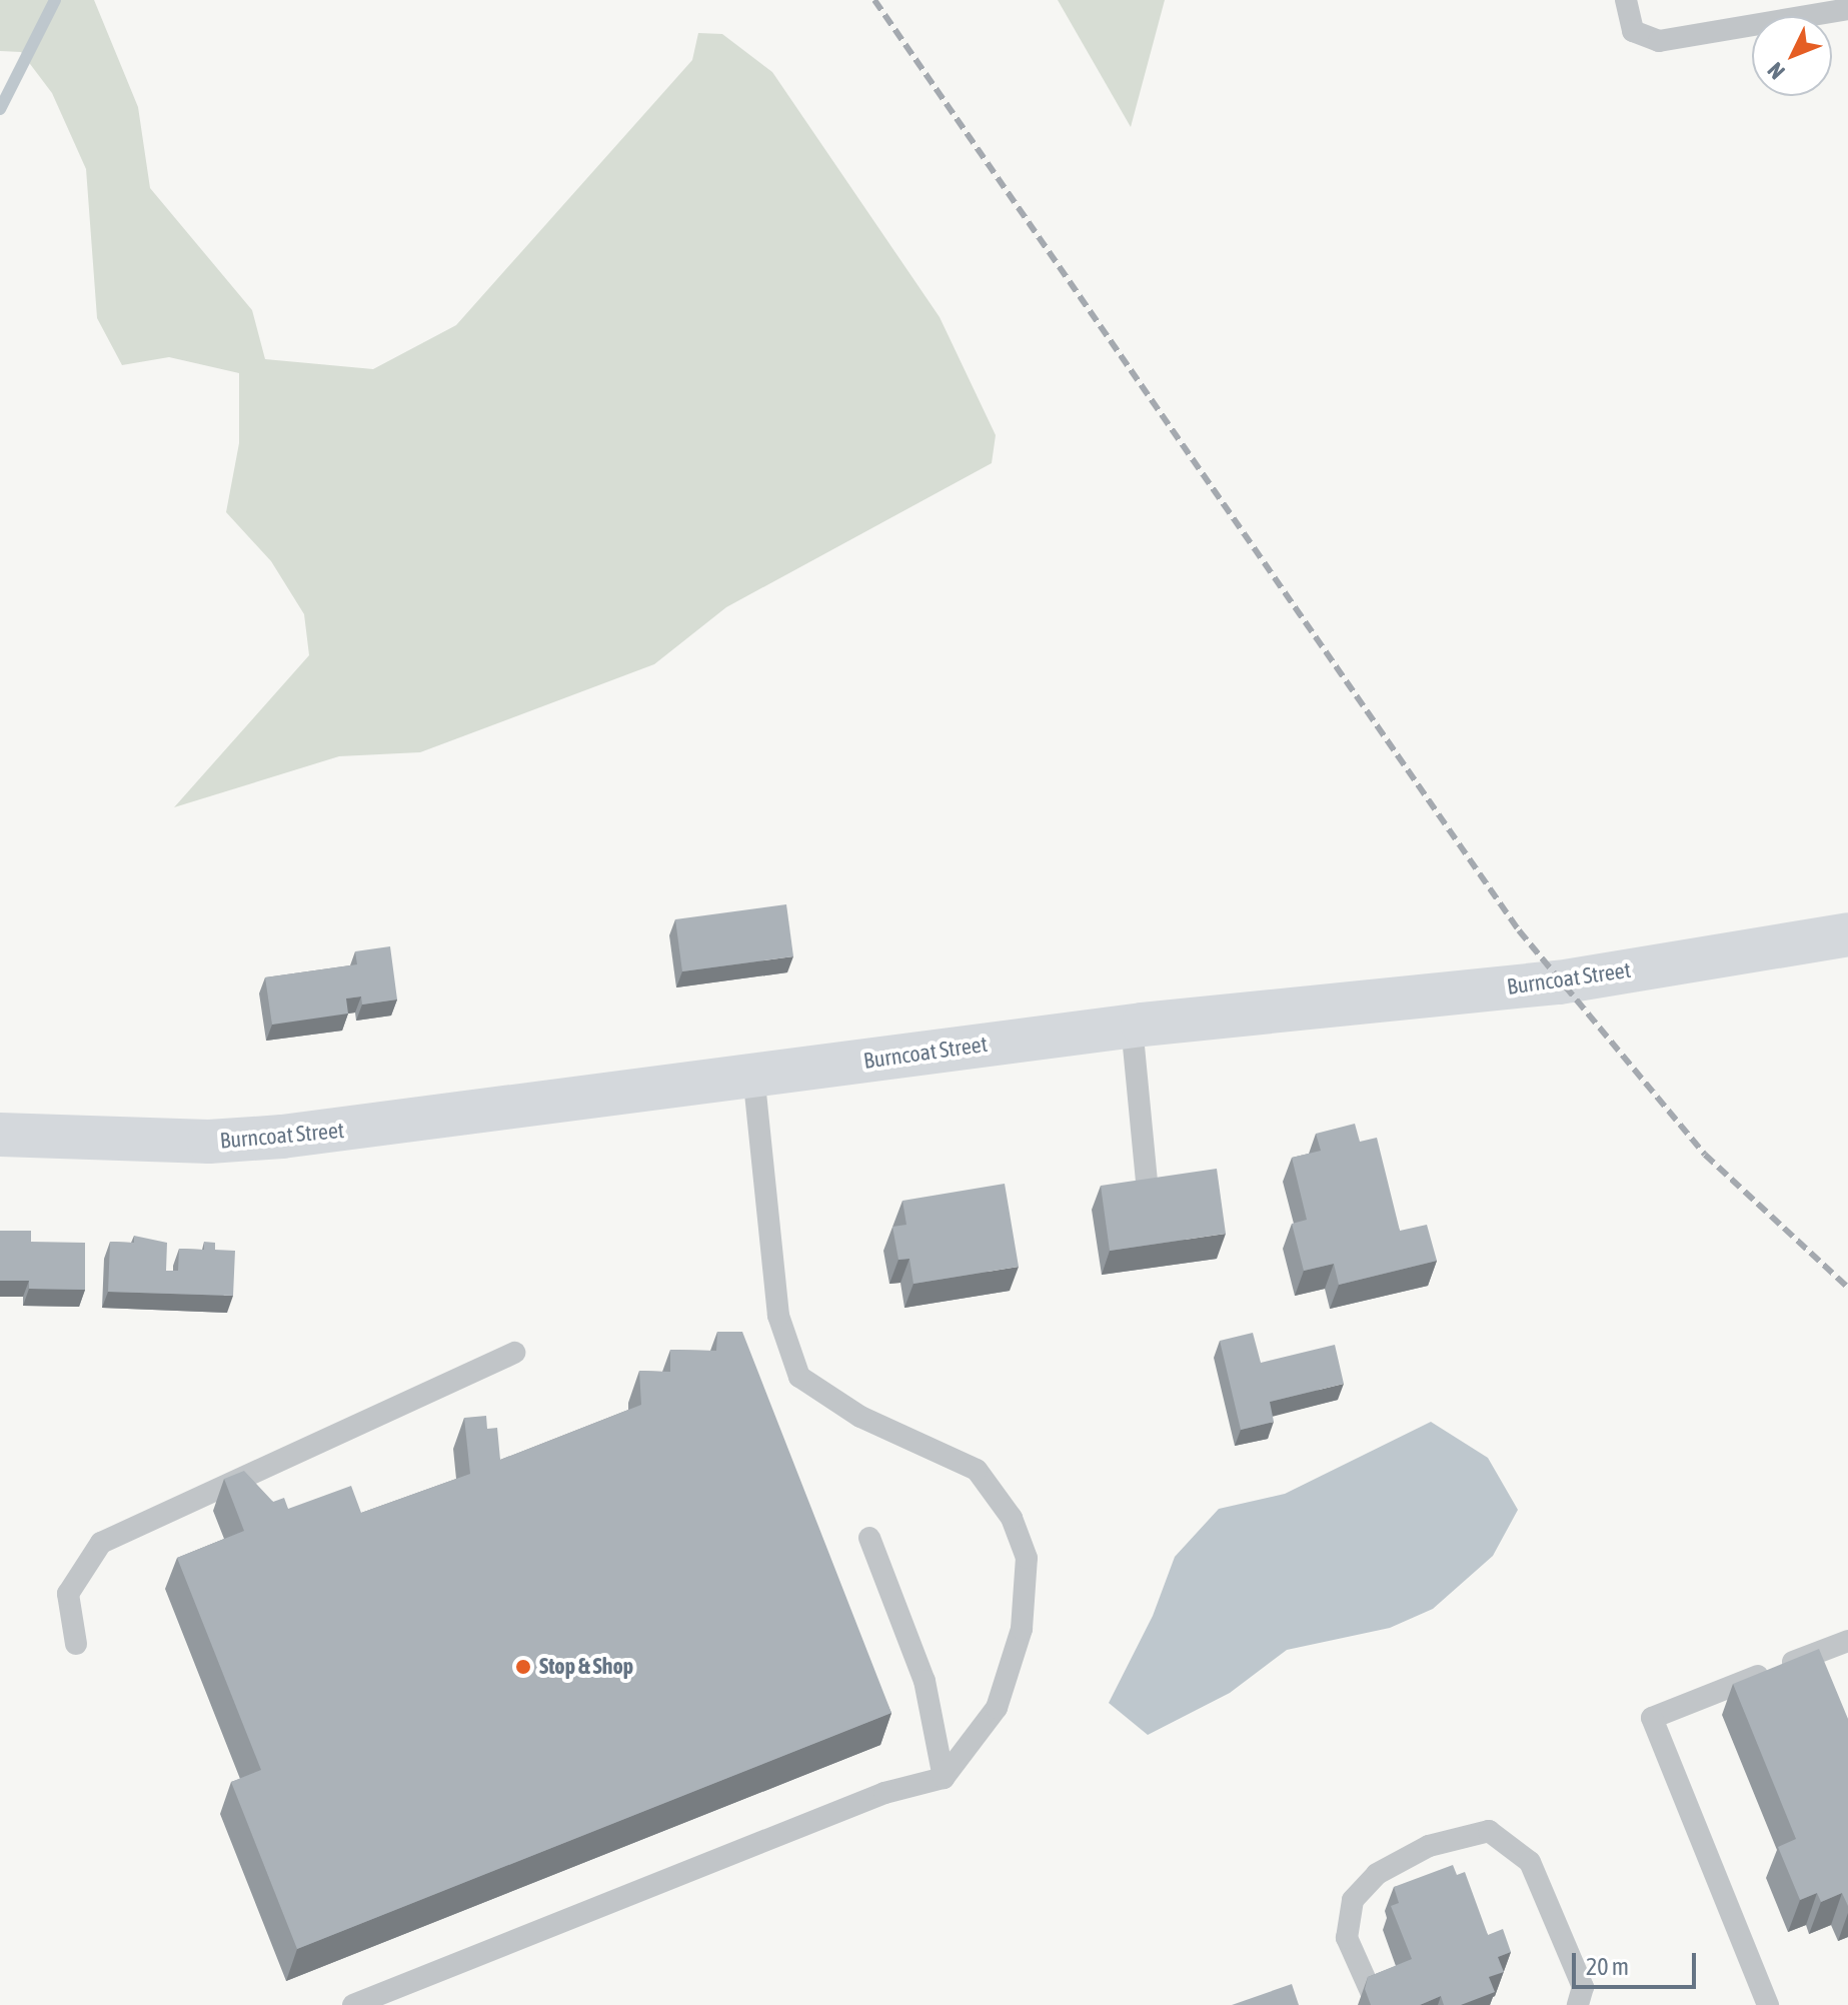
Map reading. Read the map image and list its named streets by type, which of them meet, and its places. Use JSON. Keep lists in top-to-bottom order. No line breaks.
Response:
{"streets":{"street":["Burncoat Street"]},"places":["Stop & Shop"],"scale_bar":"20 m","north":"bottom left"}
